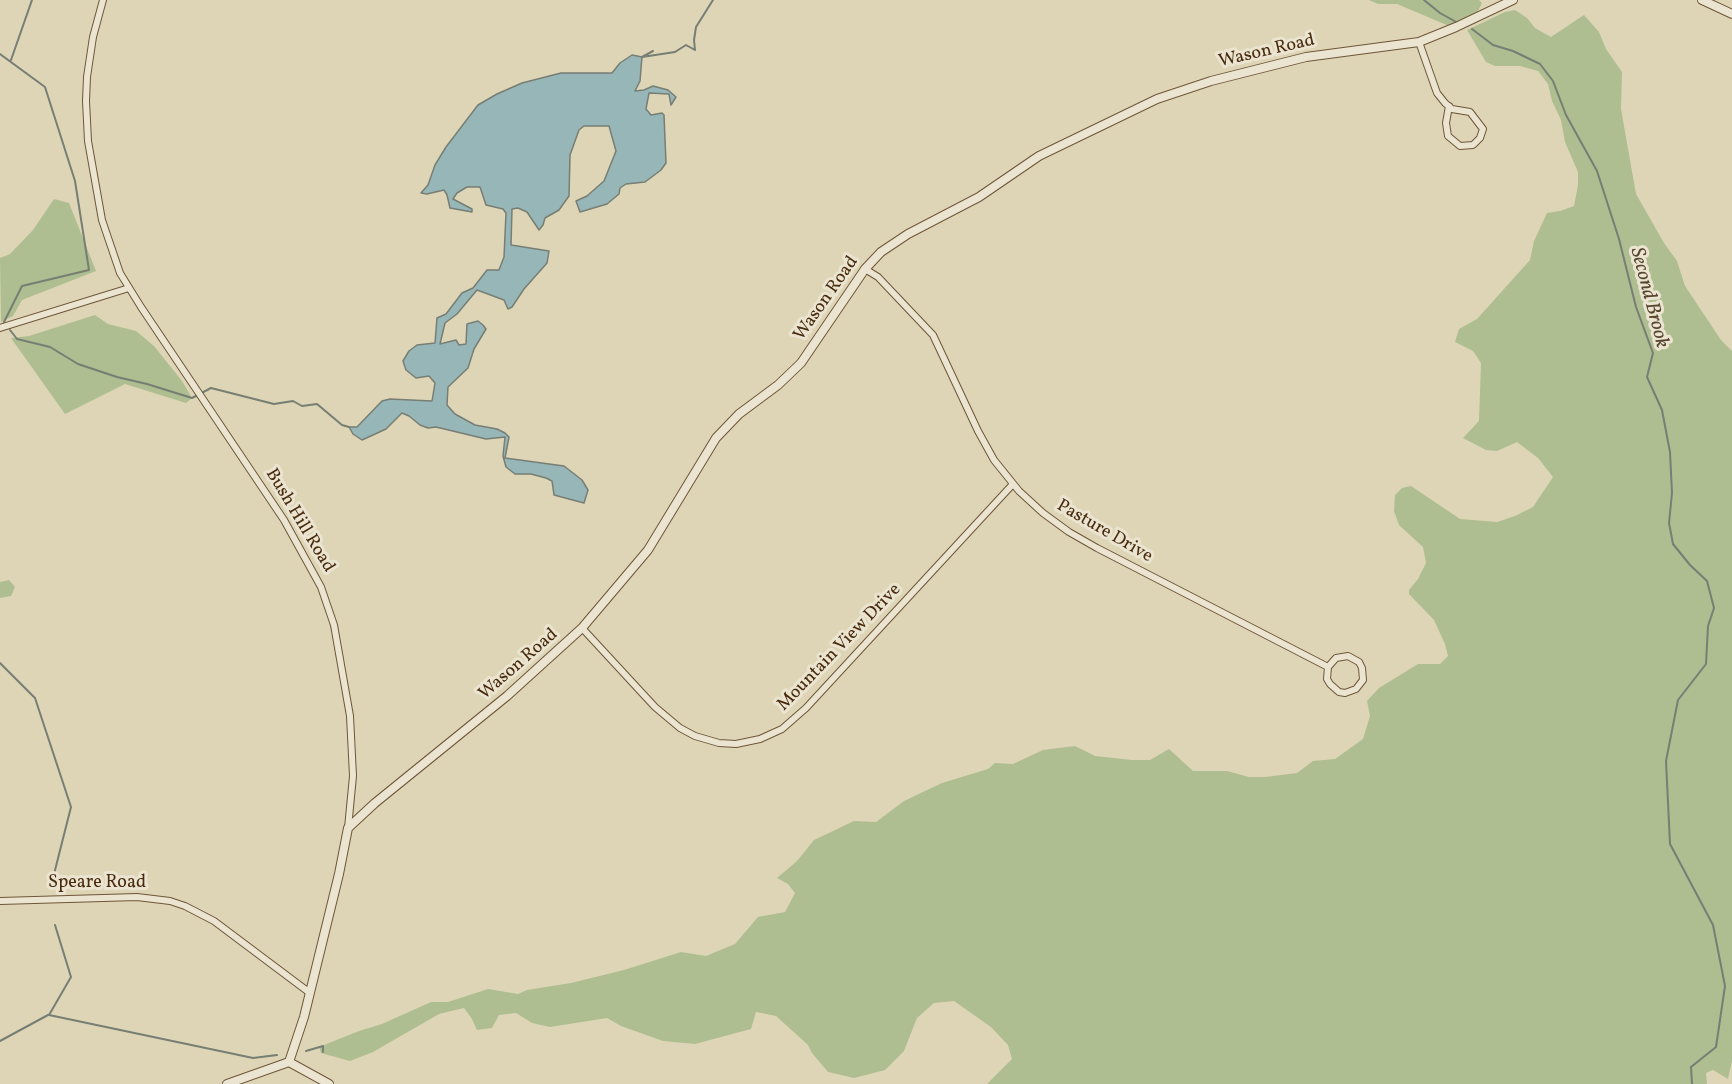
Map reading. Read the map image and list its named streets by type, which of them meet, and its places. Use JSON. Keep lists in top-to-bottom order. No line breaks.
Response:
{"streets":{"street":["Wason Road","Bush Hill Road","Pasture Drive","Mountain View Drive","Speare Road"]},"crossings":[["Wason Road","Bush Hill Road"],["Wason Road","Pasture Drive"],["Wason Road","Mountain View Drive"],["Bush Hill Road","Speare Road"],["Pasture Drive","Mountain View Drive"]],"water":["Second Brook"]}
